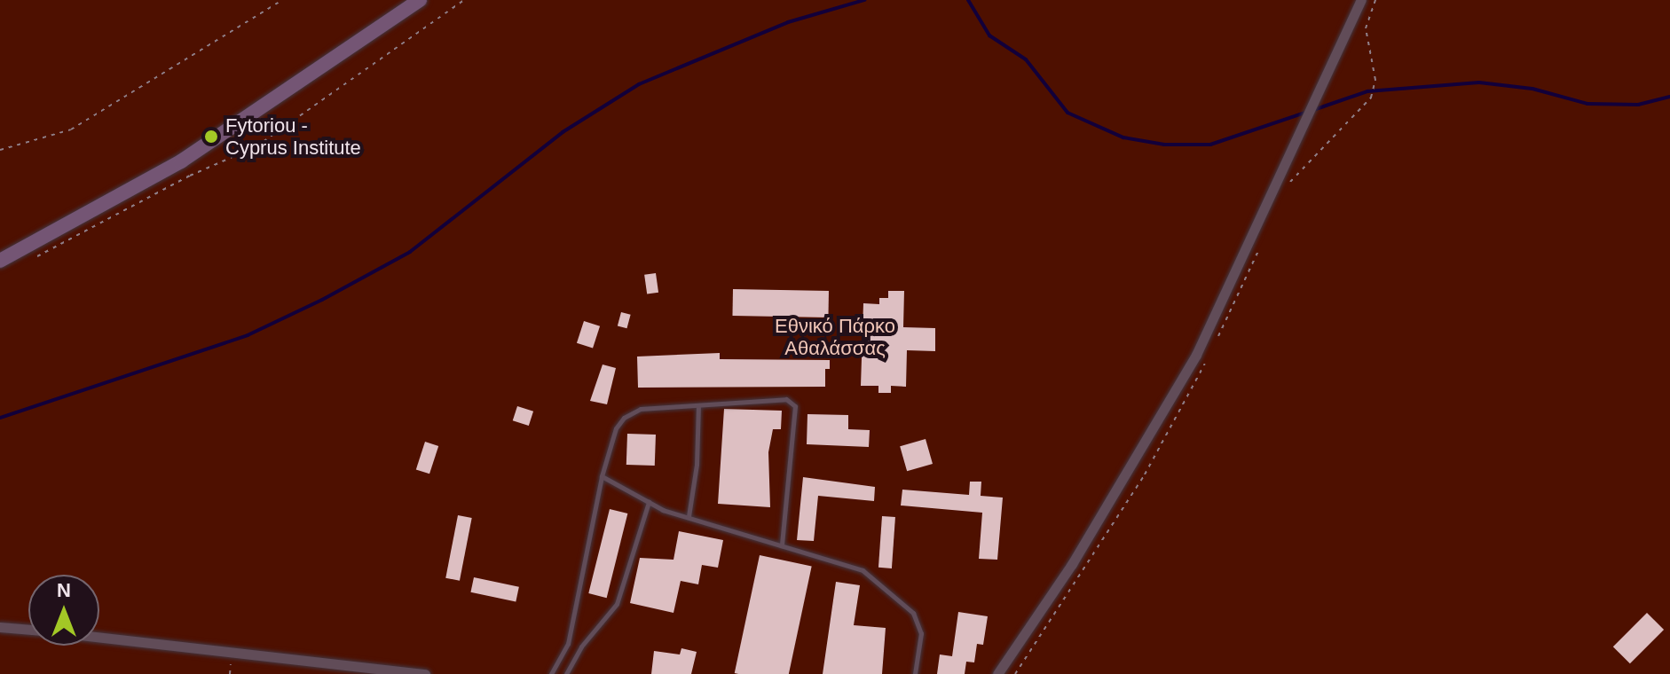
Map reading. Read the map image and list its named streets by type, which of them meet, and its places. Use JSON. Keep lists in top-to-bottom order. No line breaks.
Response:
{"parks":["Εθνικό Πάρκο Αθαλάσσας"],"places":["Fytoriou - Cyprus Institute"],"north":"top"}
